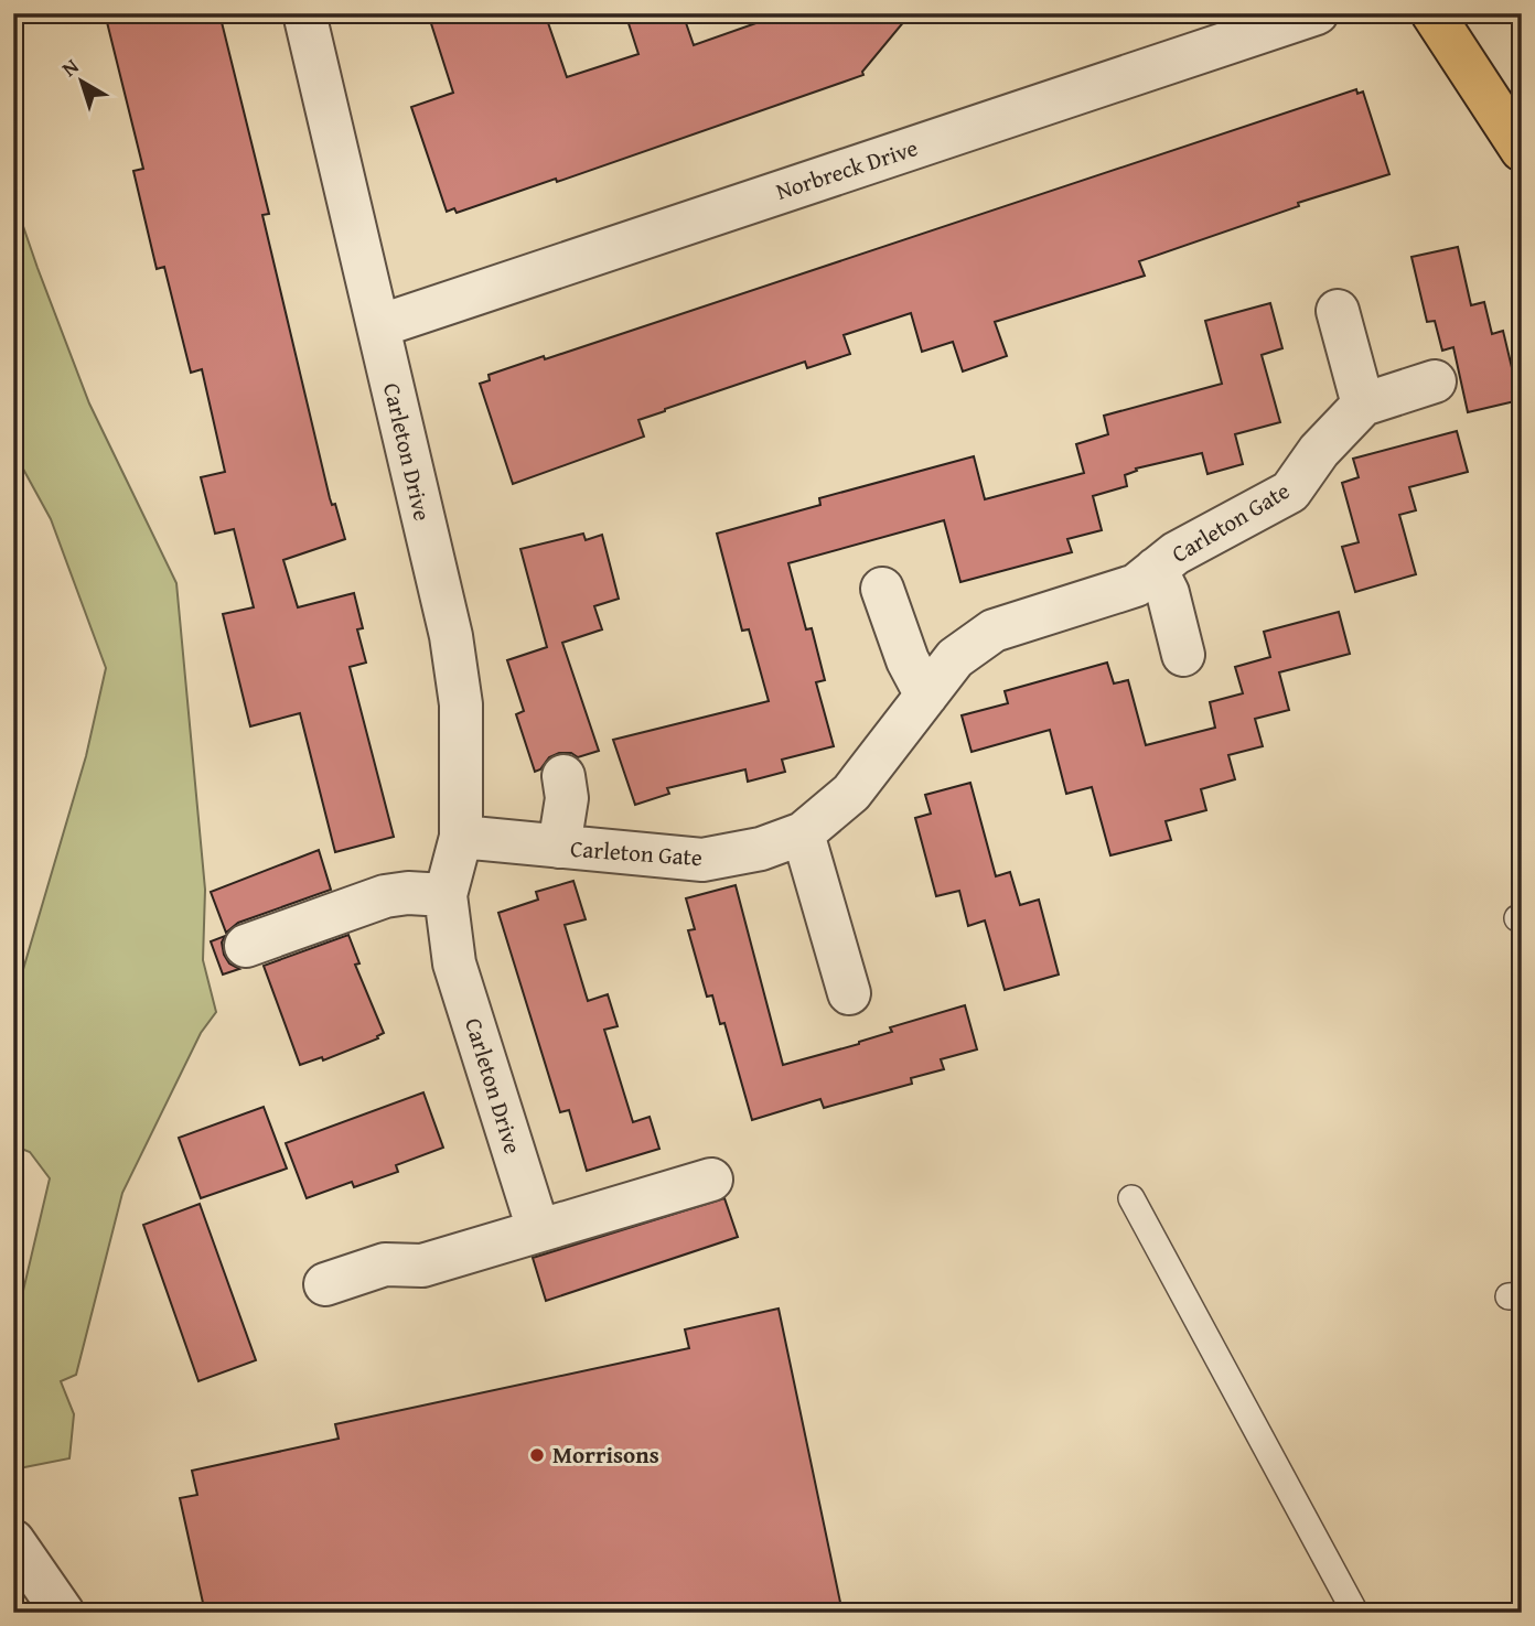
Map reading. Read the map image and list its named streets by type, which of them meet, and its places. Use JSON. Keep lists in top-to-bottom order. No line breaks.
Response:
{"streets":{"street":["Norbreck Drive","Carleton Drive","Carleton Gate"]},"crossings":[["Norbreck Drive","Carleton Drive"],["Carleton Drive","Carleton Gate"]],"places":["Morrisons"],"north":"top left"}
